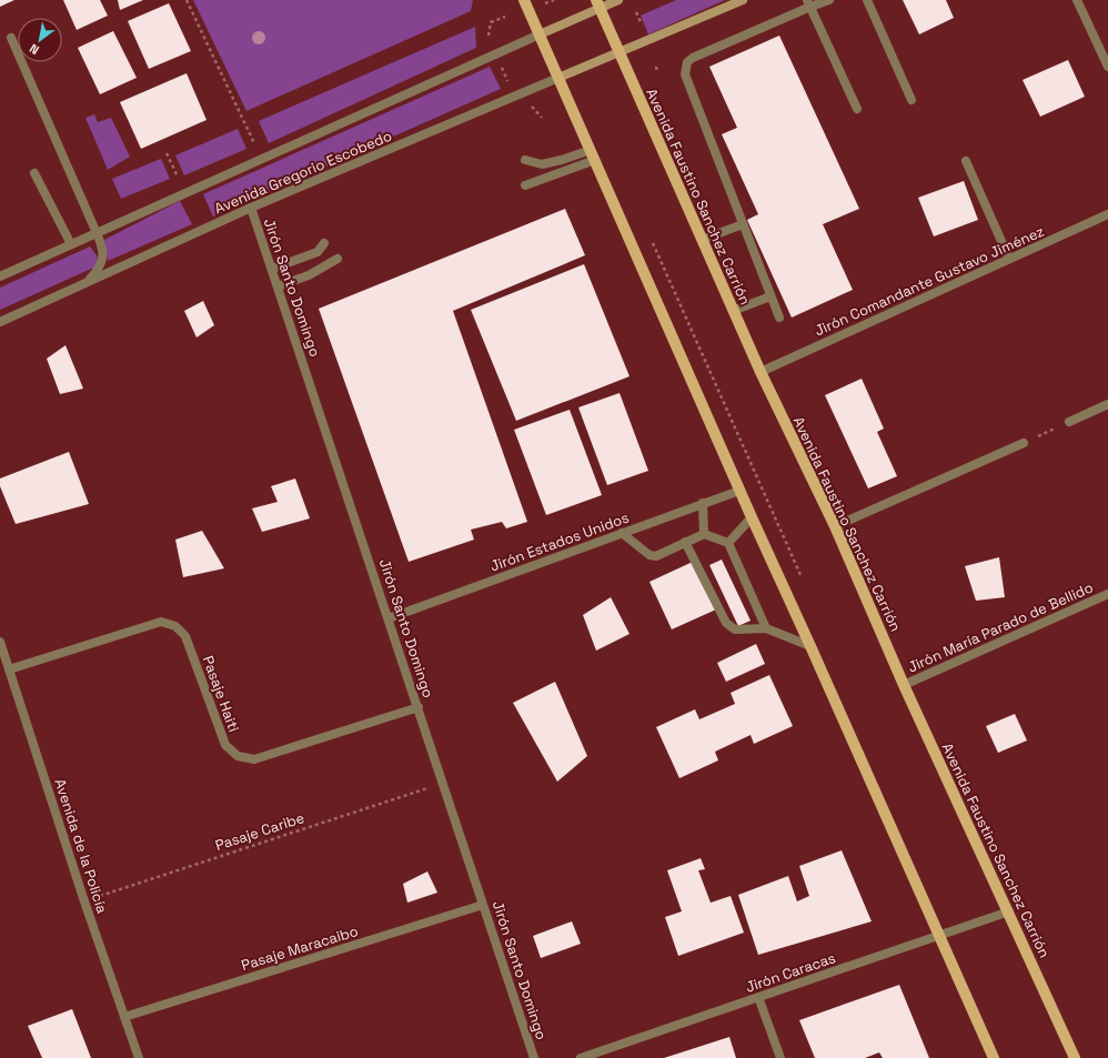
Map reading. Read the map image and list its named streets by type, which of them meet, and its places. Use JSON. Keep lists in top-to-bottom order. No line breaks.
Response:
{"streets":{"main road":["Avenida Gregorio Escobedo","Avenida Faustino Sanchez Carrión"],"street":["Jirón Comandante Gustavo Jiménez","Jirón Santo Domingo","Jirón Estados Unidos","Jirón María Parado de Bellido","Pasaje Haiti","Avenida de la Policía","Pasaje Maracaibo","Jirón Caracas"],"path":["Pasaje Caribe"]},"crossings":[["Avenida Gregorio Escobedo","Avenida Faustino Sanchez Carrión"],["Avenida Gregorio Escobedo","Jirón Santo Domingo"],["Avenida Faustino Sanchez Carrión","Jirón Comandante Gustavo Jiménez"],["Avenida Faustino Sanchez Carrión","Jirón María Parado de Bellido"],["Avenida Faustino Sanchez Carrión","Jirón Caracas"],["Jirón Santo Domingo","Jirón Estados Unidos"],["Jirón Santo Domingo","Pasaje Haiti"],["Jirón Santo Domingo","Pasaje Caribe"],["Jirón Santo Domingo","Pasaje Maracaibo"],["Pasaje Haiti","Avenida de la Policía"],["Pasaje Caribe","Avenida de la Policía"],["Avenida de la Policía","Pasaje Maracaibo"]],"north":"bottom left"}
